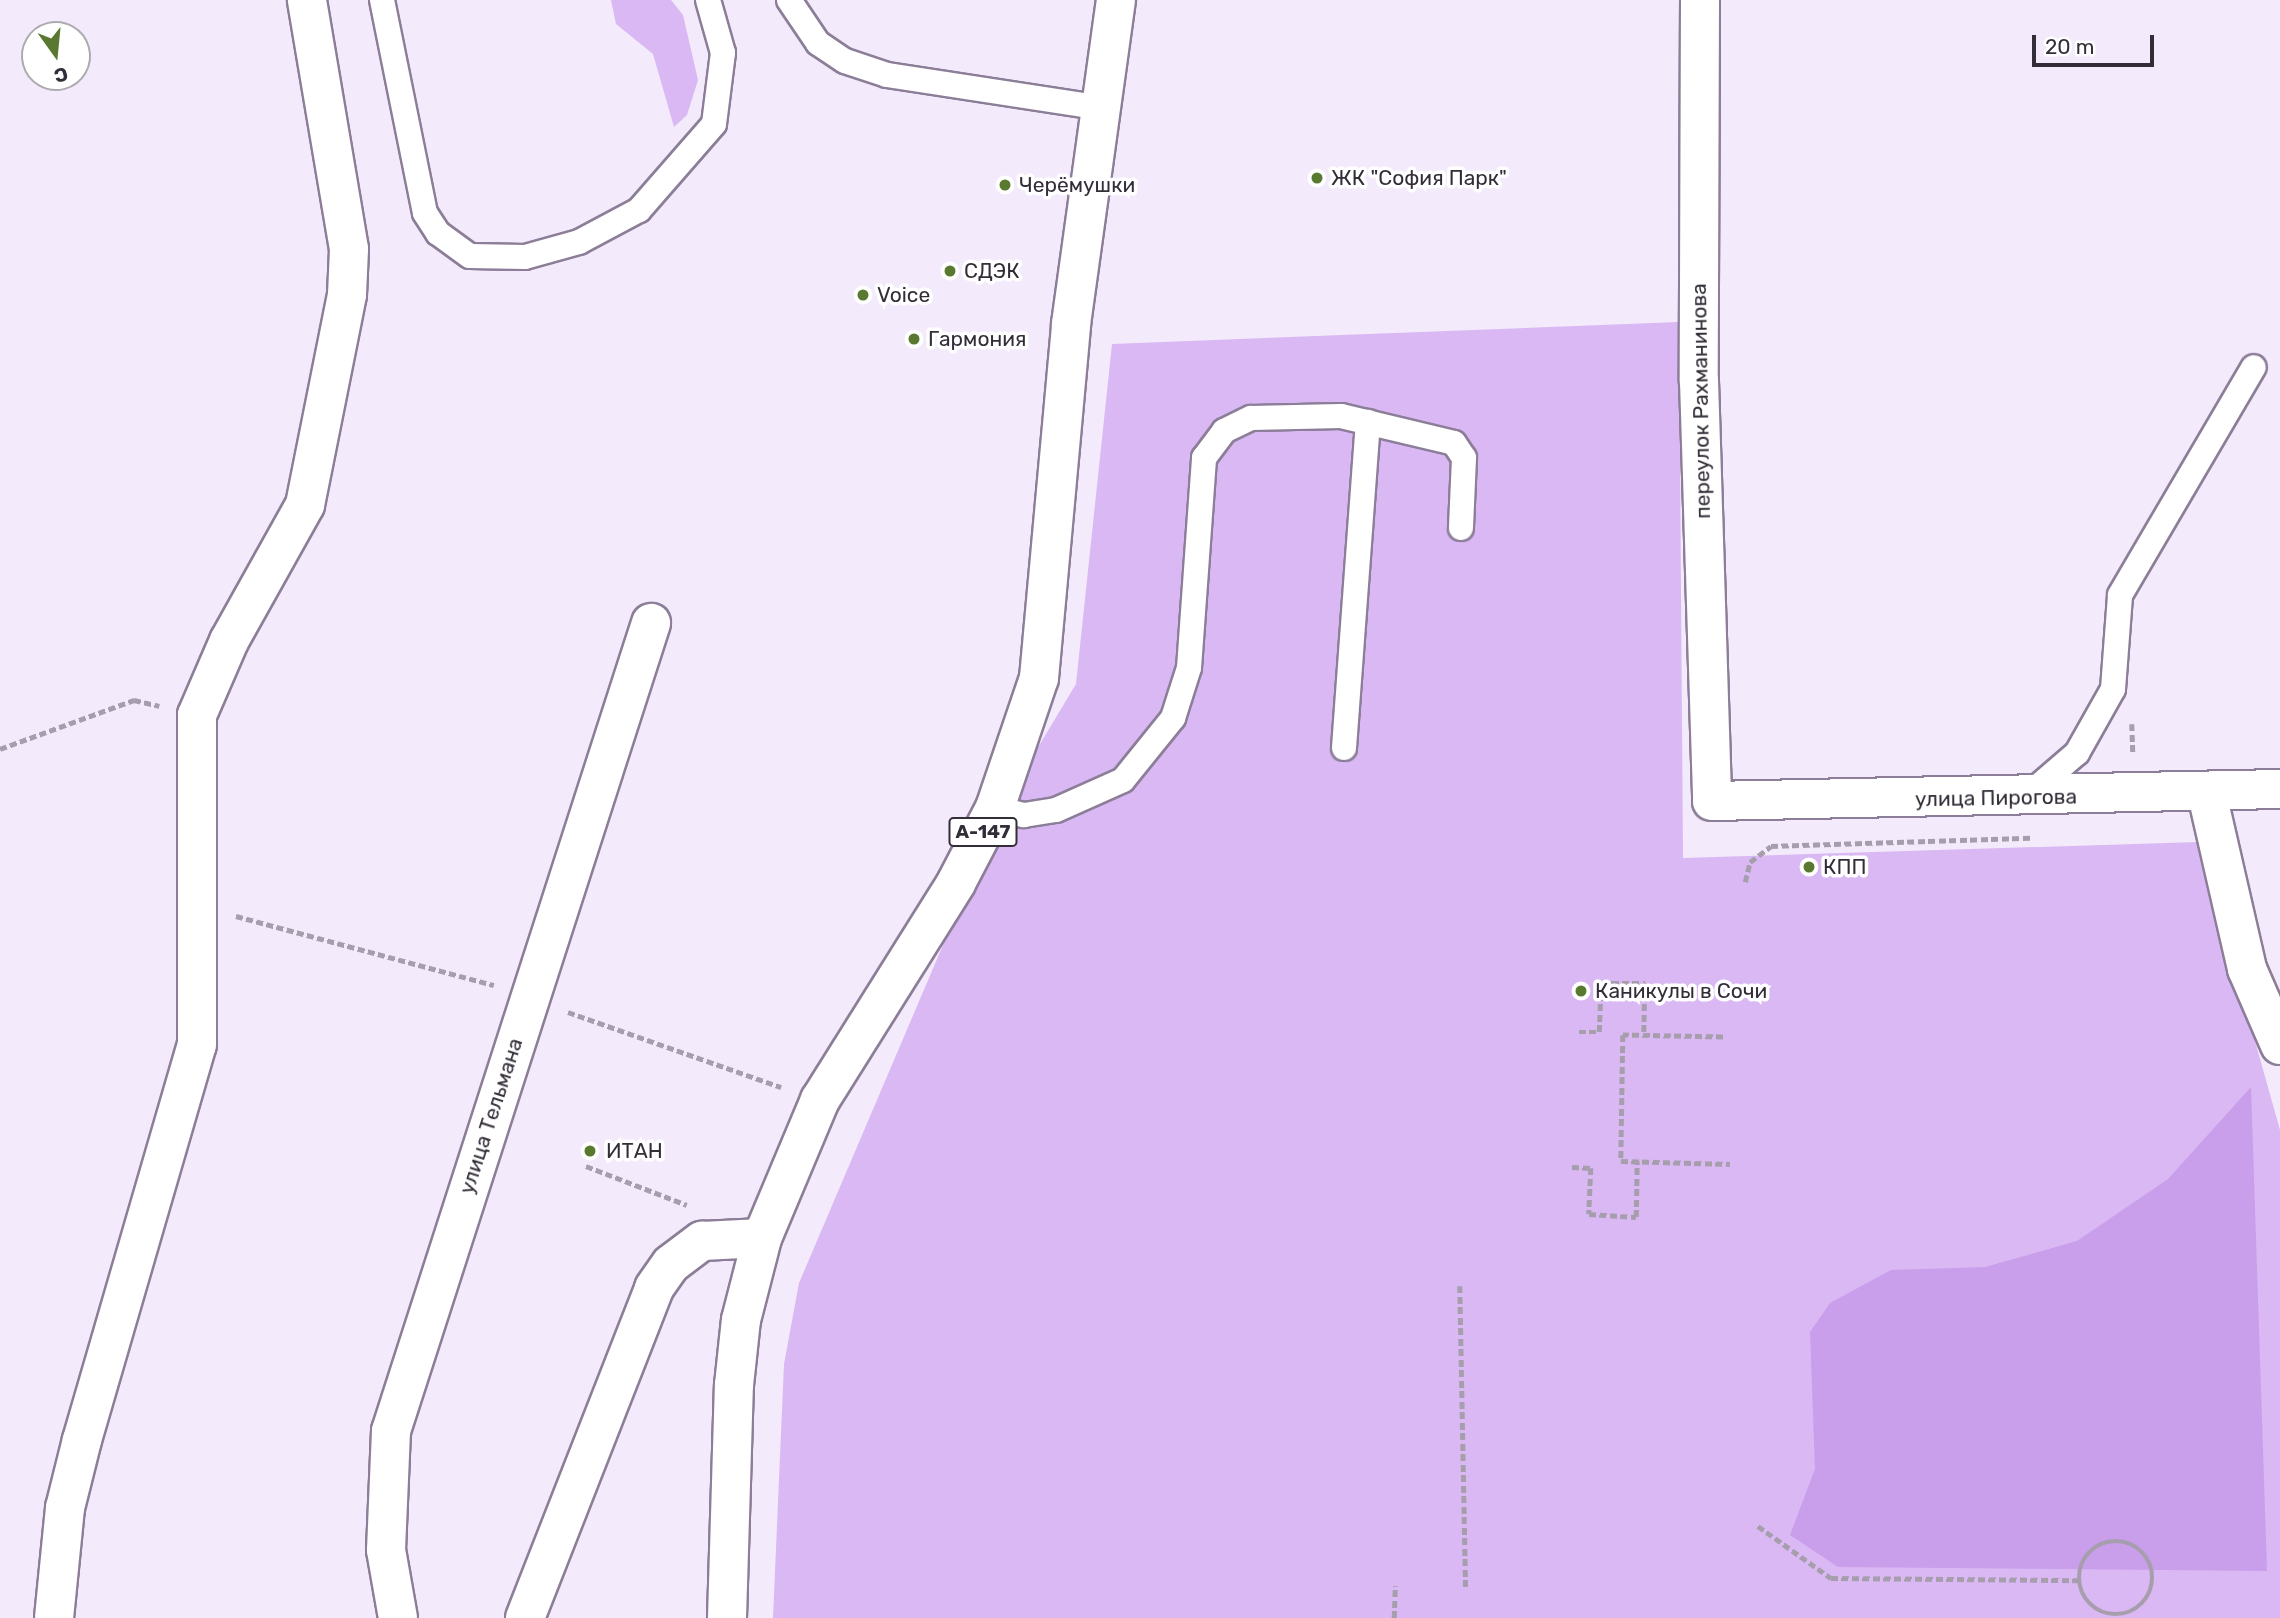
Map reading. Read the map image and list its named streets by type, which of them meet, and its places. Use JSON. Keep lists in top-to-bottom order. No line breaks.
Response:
{"streets":{"street":["переулок Рахманинова","улица Пирогова","А-147","улица Тельмана"]},"crossings":[["переулок Рахманинова","улица Пирогова"]],"places":["ЖК \"София Парк\"","Черёмушки","СДЭК","Voice","Гармония","КПП","Каникулы в Сочи","ИТАН"],"scale_bar":"20 m","north":"bottom"}
